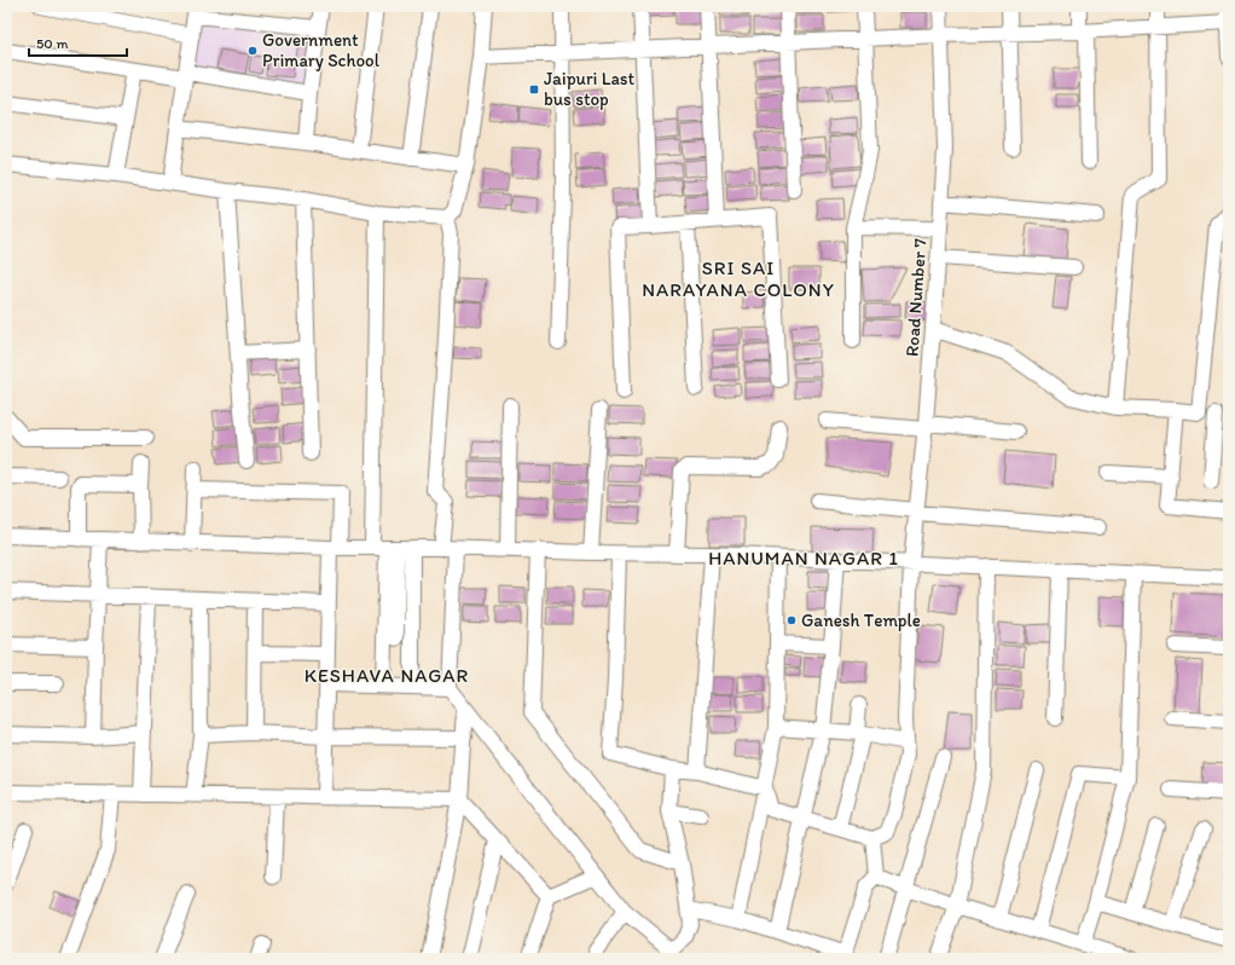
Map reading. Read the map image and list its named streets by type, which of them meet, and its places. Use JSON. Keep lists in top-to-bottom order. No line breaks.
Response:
{"streets":{"street":["Road Number 7"]},"districts":["SRI SAI NARAYANA COLONY","HANUMAN NAGAR 1","KESHAVA NAGAR"],"places":{"other":["Government Primary School","Ganesh Temple"],"transit":["Jaipuri Last bus stop"]},"scale_bar":"50 m"}
